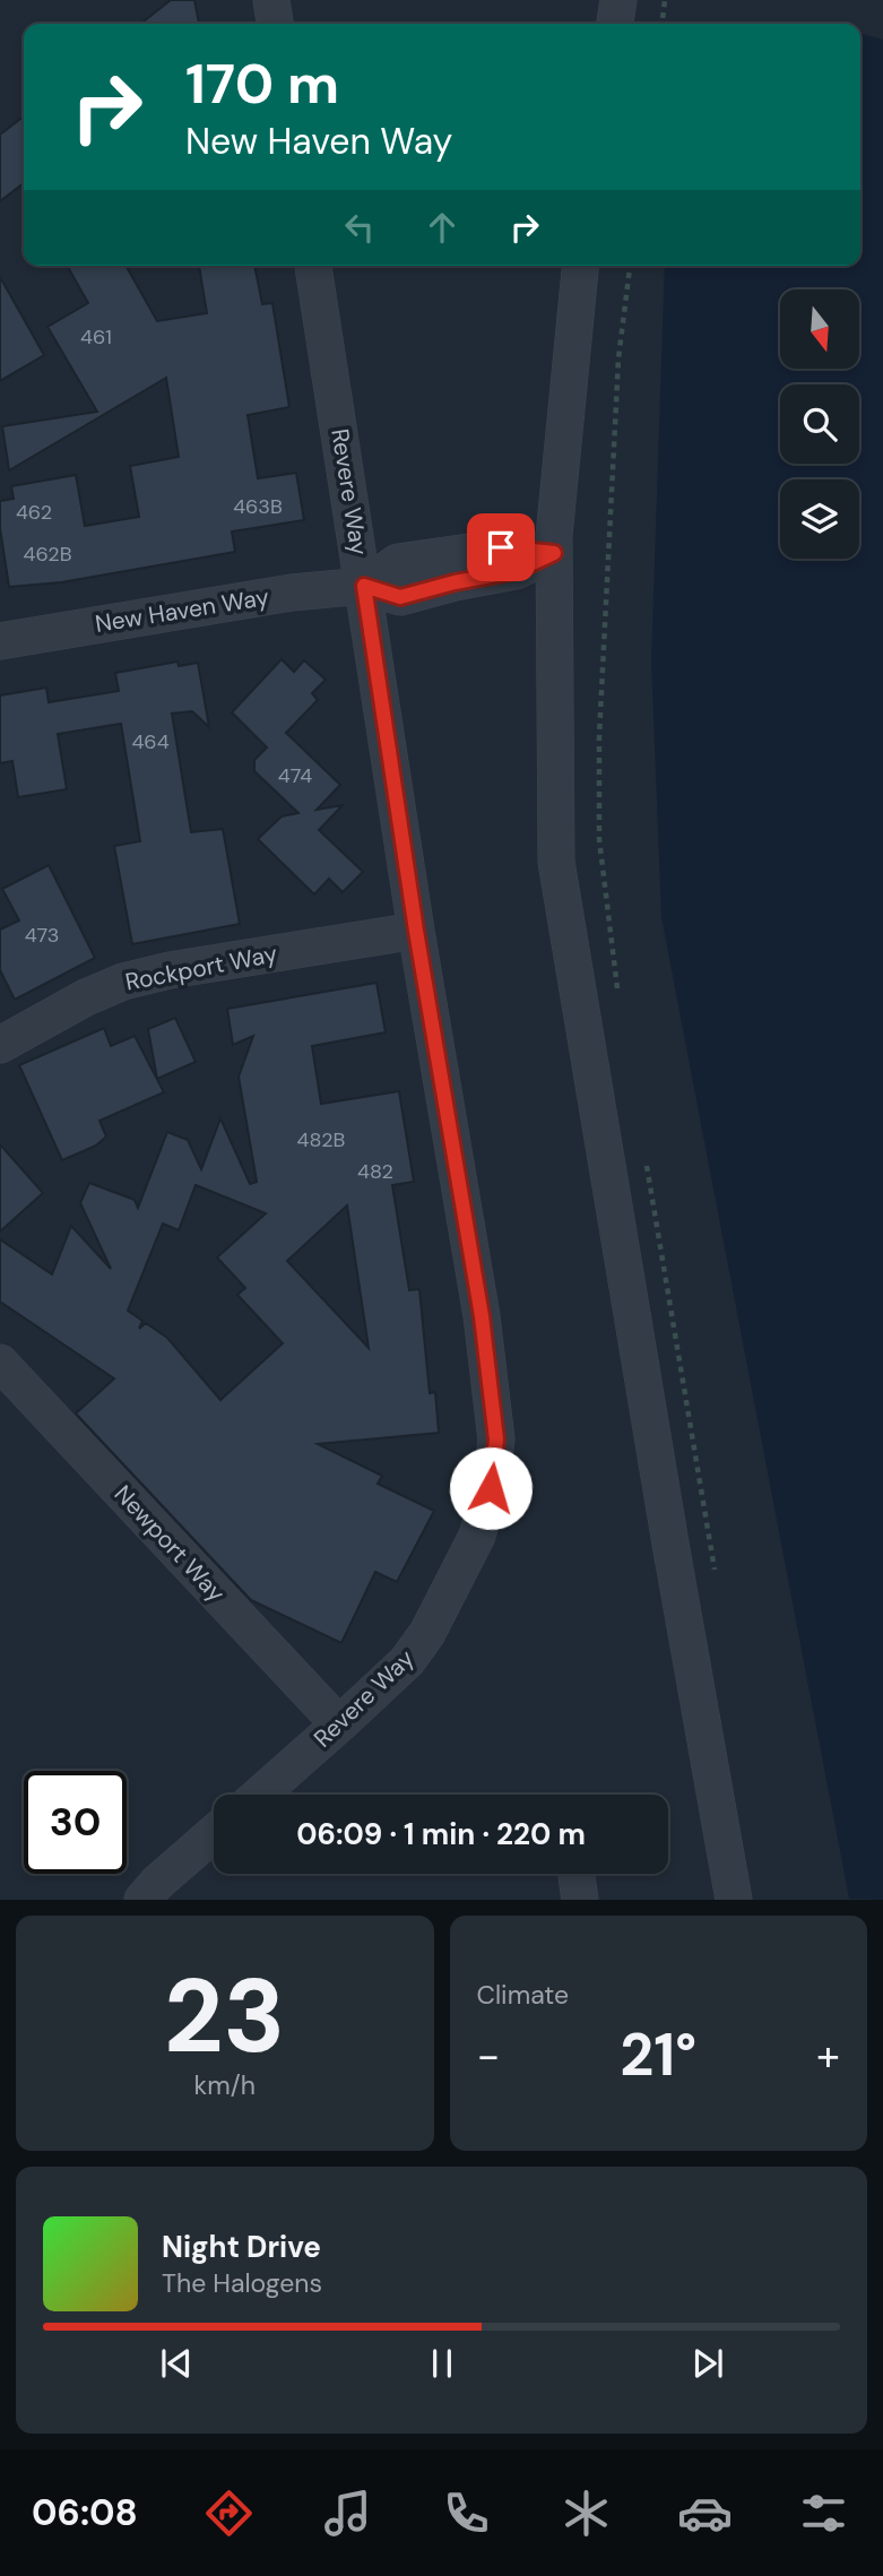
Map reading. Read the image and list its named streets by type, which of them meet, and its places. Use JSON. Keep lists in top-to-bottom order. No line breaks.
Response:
{"streets":{"street":["Revere Way","New Haven Way","Rockport Way","Newport Way"]},"crossings":[["Revere Way","New Haven Way"],["Revere Way","Rockport Way"],["Revere Way","Newport Way"]],"house_numbers":["461","463B","462","462B","464","474","473","482B","482"],"north":"bottom","page":{"turn":["170 m","New Haven Way"],"limit":"30","trip":"06:09 · 1 min · 220 m","tile":[["23","km/h"],"Climate"],"heat":["−","21°","+"],"song":["Night Drive","The Halogens"],"tabs":"06:08"}}
